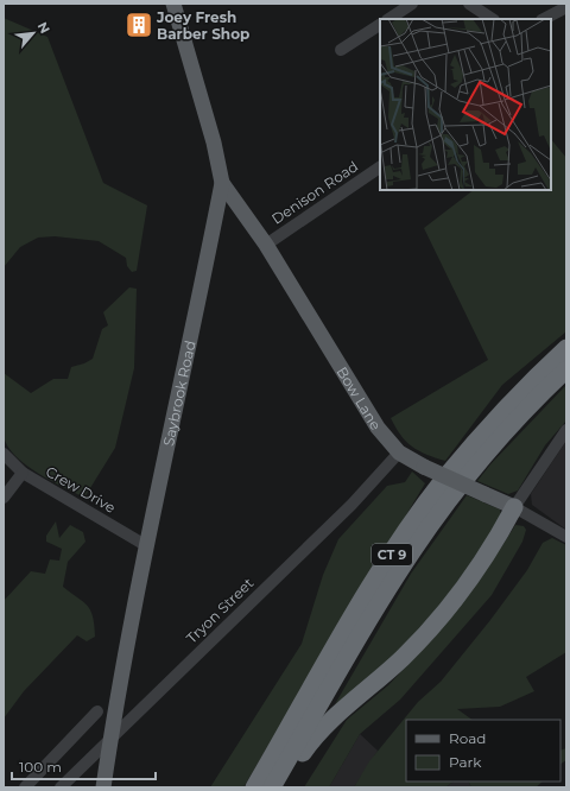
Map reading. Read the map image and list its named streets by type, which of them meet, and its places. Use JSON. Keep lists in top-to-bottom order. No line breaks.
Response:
{"streets":{"highway":["CT 9"],"main road":["Saybrook Road","Bow Lane"],"street":["Denison Road","Crew Drive","Tryon Street"]},"crossings":[["Denison Road","Bow Lane"],["Saybrook Road","Bow Lane"],["Saybrook Road","Crew Drive"],["Saybrook Road","Tryon Street"],["Bow Lane","Tryon Street"]],"places":{"building":["Joey Fresh Barber Shop"]},"legend":["Road","Park"],"scale_bar":"100 m","north":"top right"}
